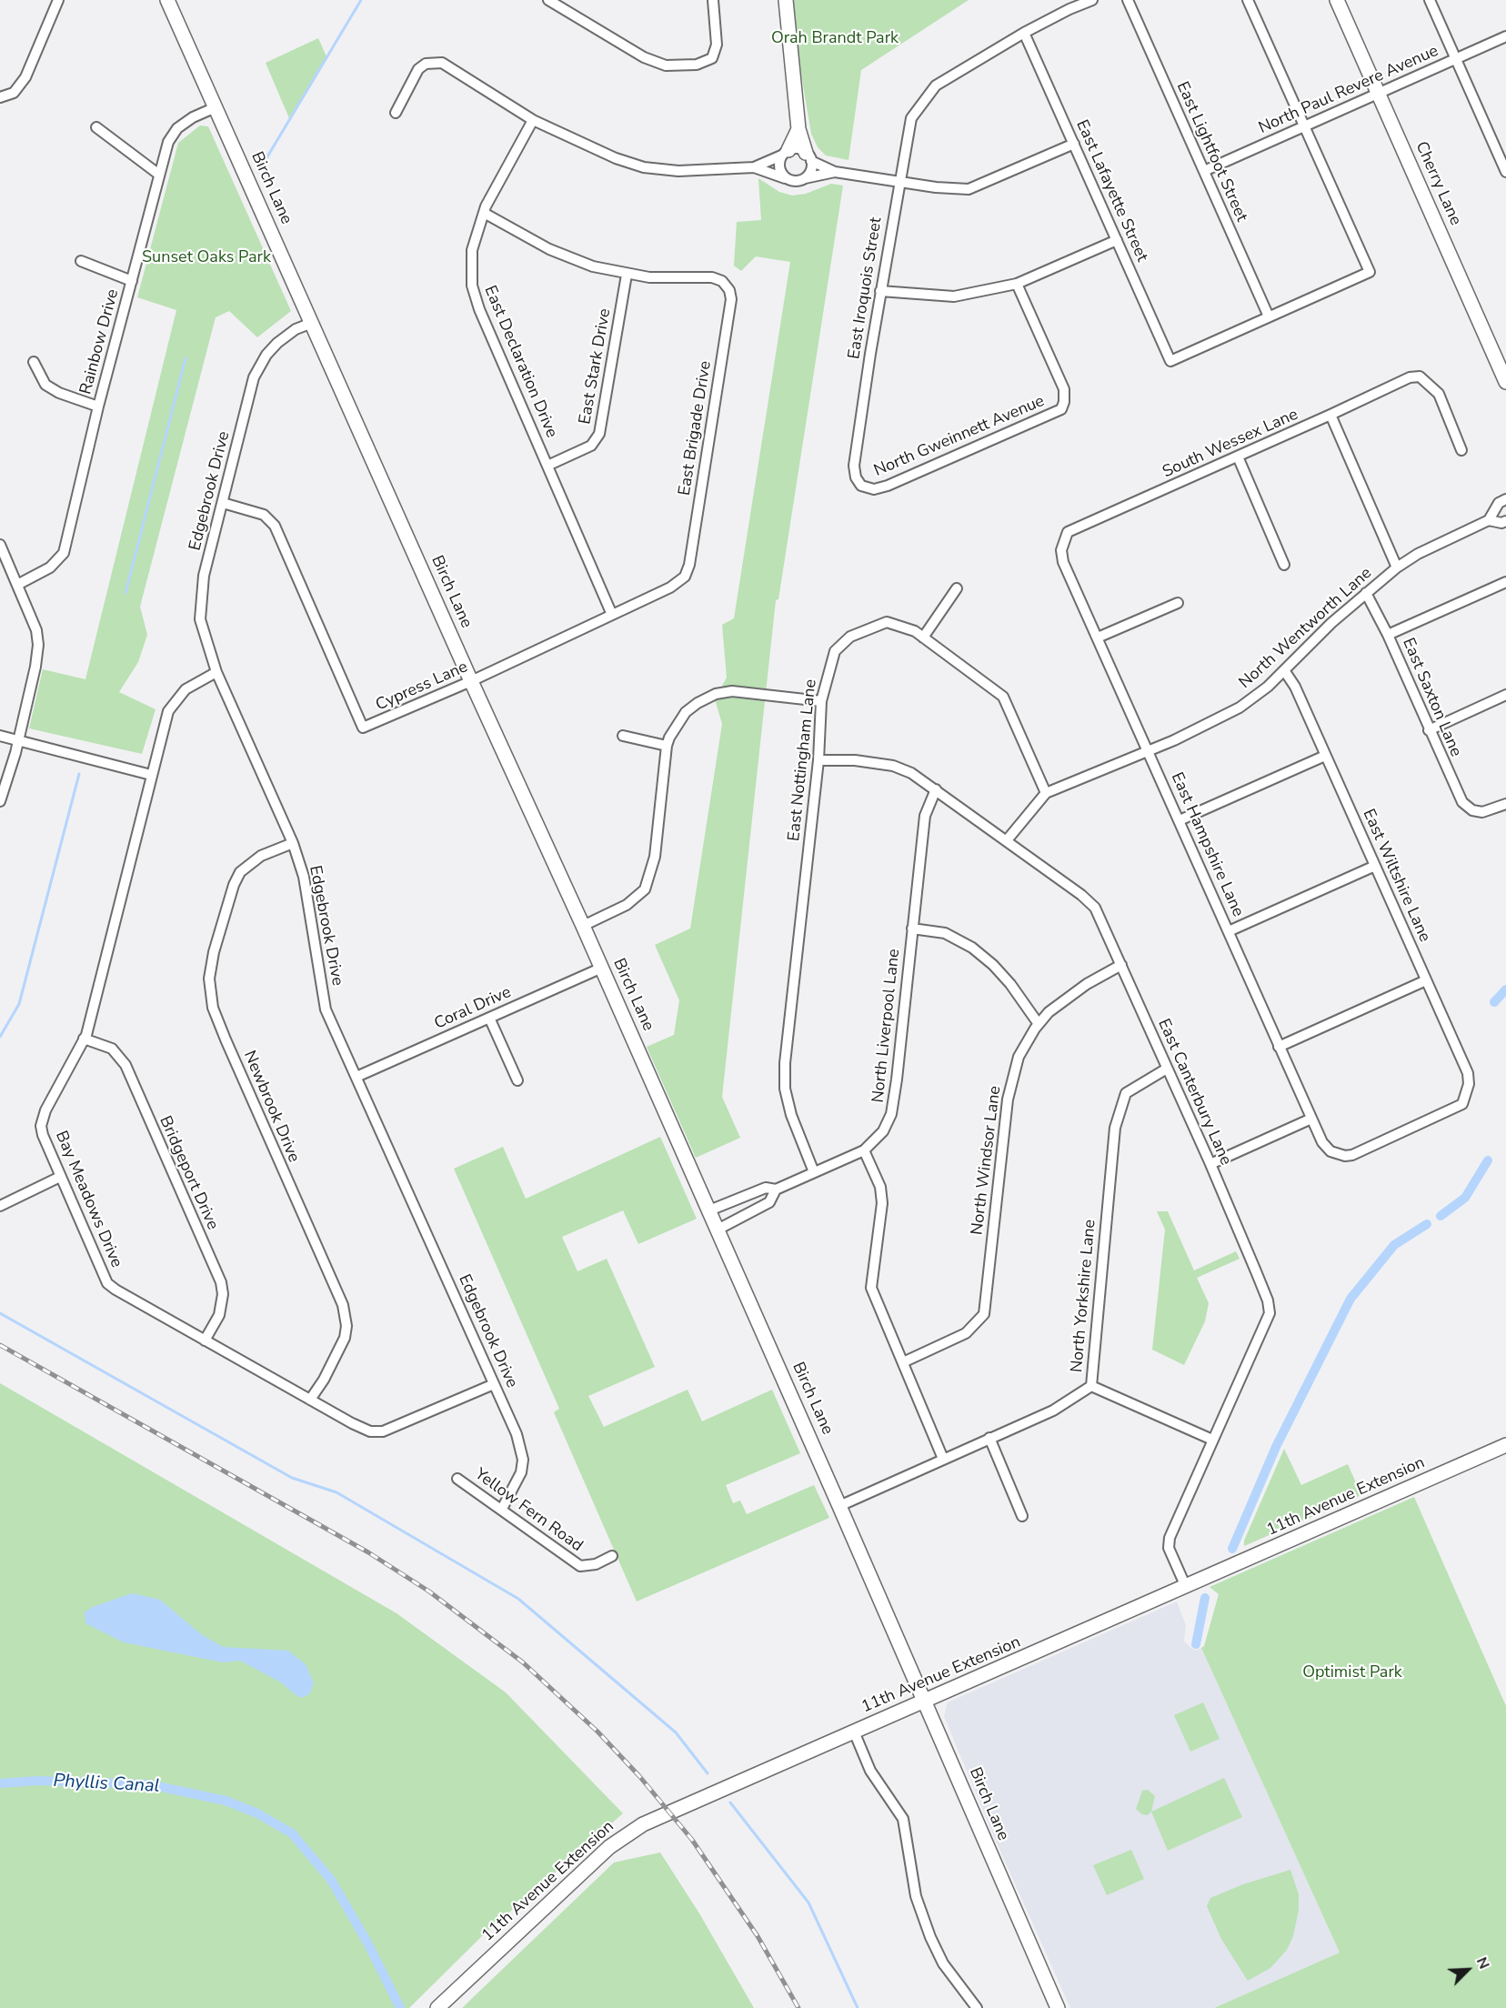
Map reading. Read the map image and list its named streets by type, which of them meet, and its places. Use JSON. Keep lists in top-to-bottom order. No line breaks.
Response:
{"streets":{"street":["North Paul Revere Avenue","East Lightfoot Street","Cherry Lane","Birch Lane","East Lafayette Street","East Iroquois Street","Rainbow Drive","East Declaration Drive","East Stark Drive","East Brigade Drive","North Gweinnett Avenue","South Wessex Lane","Edgebrook Drive","North Wentworth Lane","Cypress Lane","East Saxton Lane","East Nottingham Lane","East Hampshire Lane","East Wiltshire Lane","Coral Drive","North Liverpool Lane","East Canterbury Lane","Newbrook Drive","North Windsor Lane","Bridgeport Drive","Bay Meadows Drive","North Yorkshire Lane","11th Avenue Extension","Yellow Fern Road"]},"crossings":[["North Paul Revere Avenue","East Lightfoot Street"],["North Paul Revere Avenue","Cherry Lane"],["East Lightfoot Street","East Lafayette Street"],["Birch Lane","Rainbow Drive"],["Birch Lane","Edgebrook Drive"],["Birch Lane","Cypress Lane"],["Birch Lane","Coral Drive"],["Birch Lane","North Liverpool Lane"],["Birch Lane","North Yorkshire Lane"],["Birch Lane","11th Avenue Extension"],["East Lafayette Street","East Iroquois Street"],["East Iroquois Street","North Gweinnett Avenue"],["East Declaration Drive","East Stark Drive"],["East Declaration Drive","Cypress Lane"],["East Stark Drive","East Brigade Drive"],["East Brigade Drive","Cypress Lane"],["South Wessex Lane","East Hampshire Lane"],["Edgebrook Drive","Cypress Lane"],["Edgebrook Drive","Coral Drive"],["Edgebrook Drive","Newbrook Drive"],["Edgebrook Drive","Bay Meadows Drive"],["Edgebrook Drive","Yellow Fern Road"],["North Wentworth Lane","East Saxton Lane"],["North Wentworth Lane","East Nottingham Lane"],["North Wentworth Lane","East Hampshire Lane"],["North Wentworth Lane","East Wiltshire Lane"],["North Wentworth Lane","East Canterbury Lane"],["East Nottingham Lane","North Liverpool Lane"],["East Nottingham Lane","East Canterbury Lane"],["East Hampshire Lane","East Wiltshire Lane"],["North Liverpool Lane","East Canterbury Lane"],["East Canterbury Lane","North Windsor Lane"],["East Canterbury Lane","North Yorkshire Lane"],["East Canterbury Lane","11th Avenue Extension"],["Newbrook Drive","Bay Meadows Drive"],["Bridgeport Drive","Bay Meadows Drive"]],"water":["Phyllis Canal"],"parks":["Orah Brandt Park","Sunset Oaks Park","Optimist Park"],"north":"top right"}
